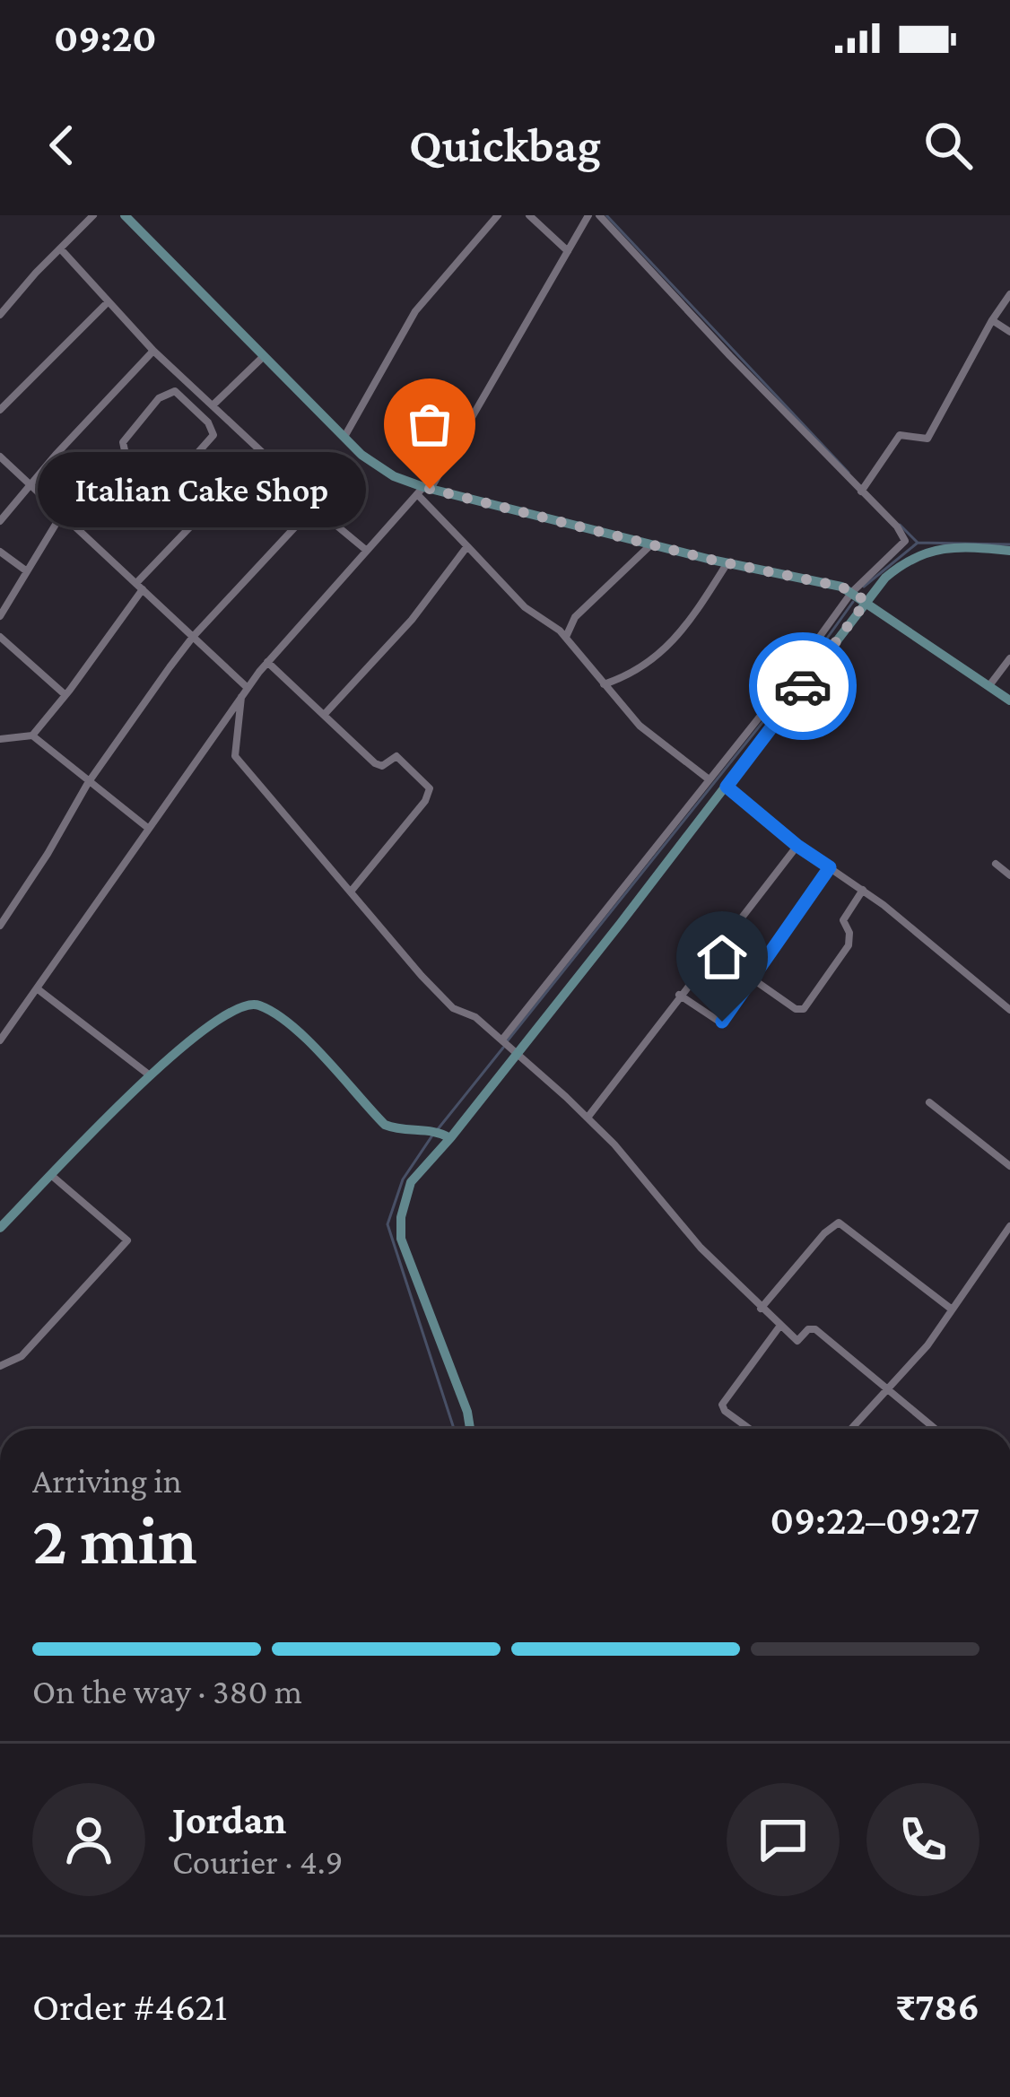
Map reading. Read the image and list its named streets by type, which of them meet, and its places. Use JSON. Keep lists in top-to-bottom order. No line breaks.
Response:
{"places":["Italian Cake Shop"],"page":{"status":"09:20","header":"Quickbag","bubble":"Italian Cake Shop","heading":["2 min","Arriving in","09:22–09:27"],"panel":["Jordan","Courier · 4.9","Order #4621","₹786"],"bar":"On the way · 380 m"}}
